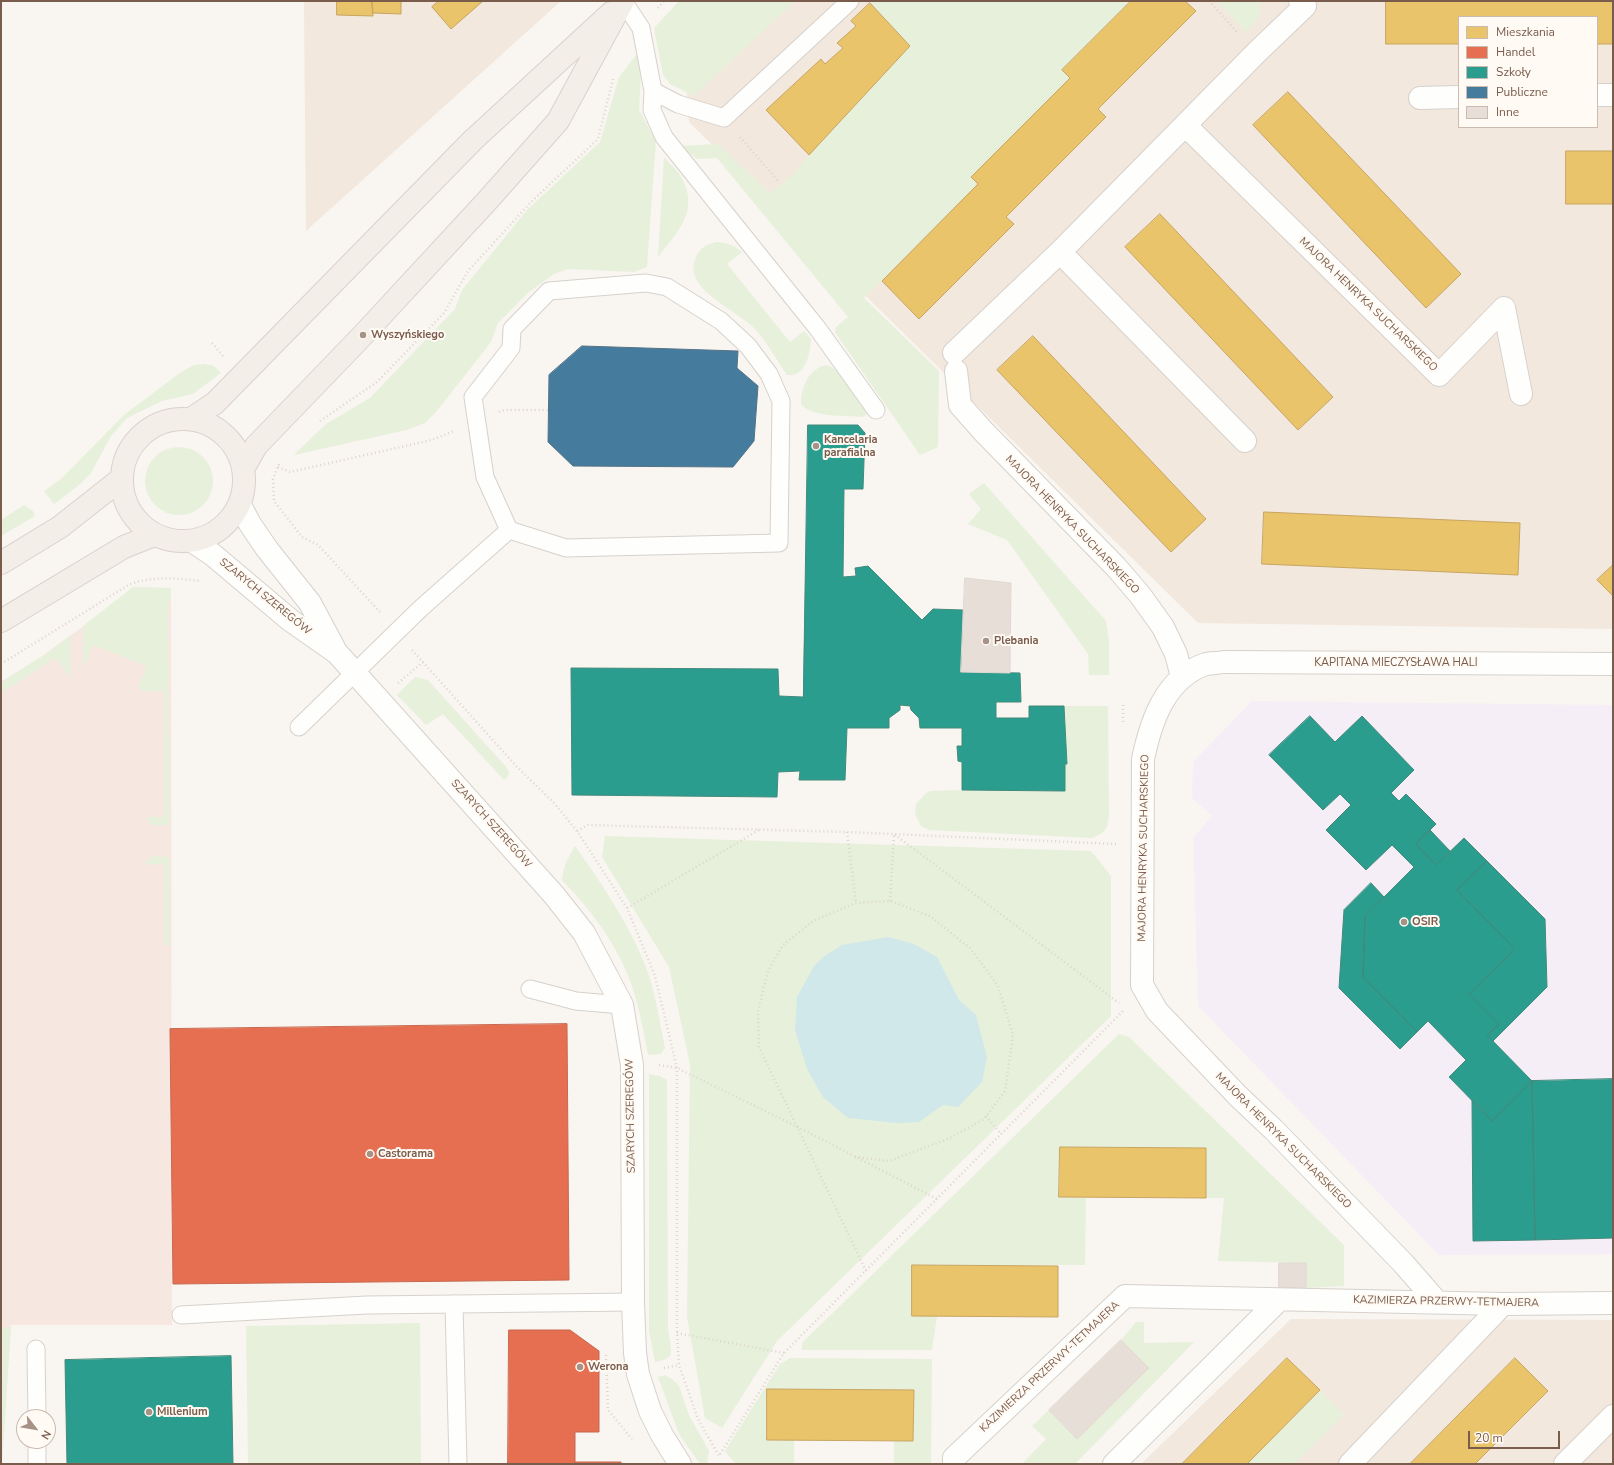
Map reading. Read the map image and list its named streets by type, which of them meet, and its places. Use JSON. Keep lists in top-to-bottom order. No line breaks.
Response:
{"streets":{"street":["MAJORA HENRYKA SUCHARSKIEGO","SZARYCH SZEREGÓW","KAPITANA MIECZYSŁAWA HALI","KAZIMIERZA PRZERWY-TETMAJERA"]},"crossings":[["MAJORA HENRYKA SUCHARSKIEGO","KAPITANA MIECZYSŁAWA HALI"],["MAJORA HENRYKA SUCHARSKIEGO","KAZIMIERZA PRZERWY-TETMAJERA"]],"places":["Wyszyńskiego","Kancelaria parafialna","Plebania","OSIR","Castorama","Werona","Millenium"],"legend":["Mieszkania","Handel","Szkoły","Publiczne","Inne"],"scale_bar":"20 m","north":"bottom right"}
